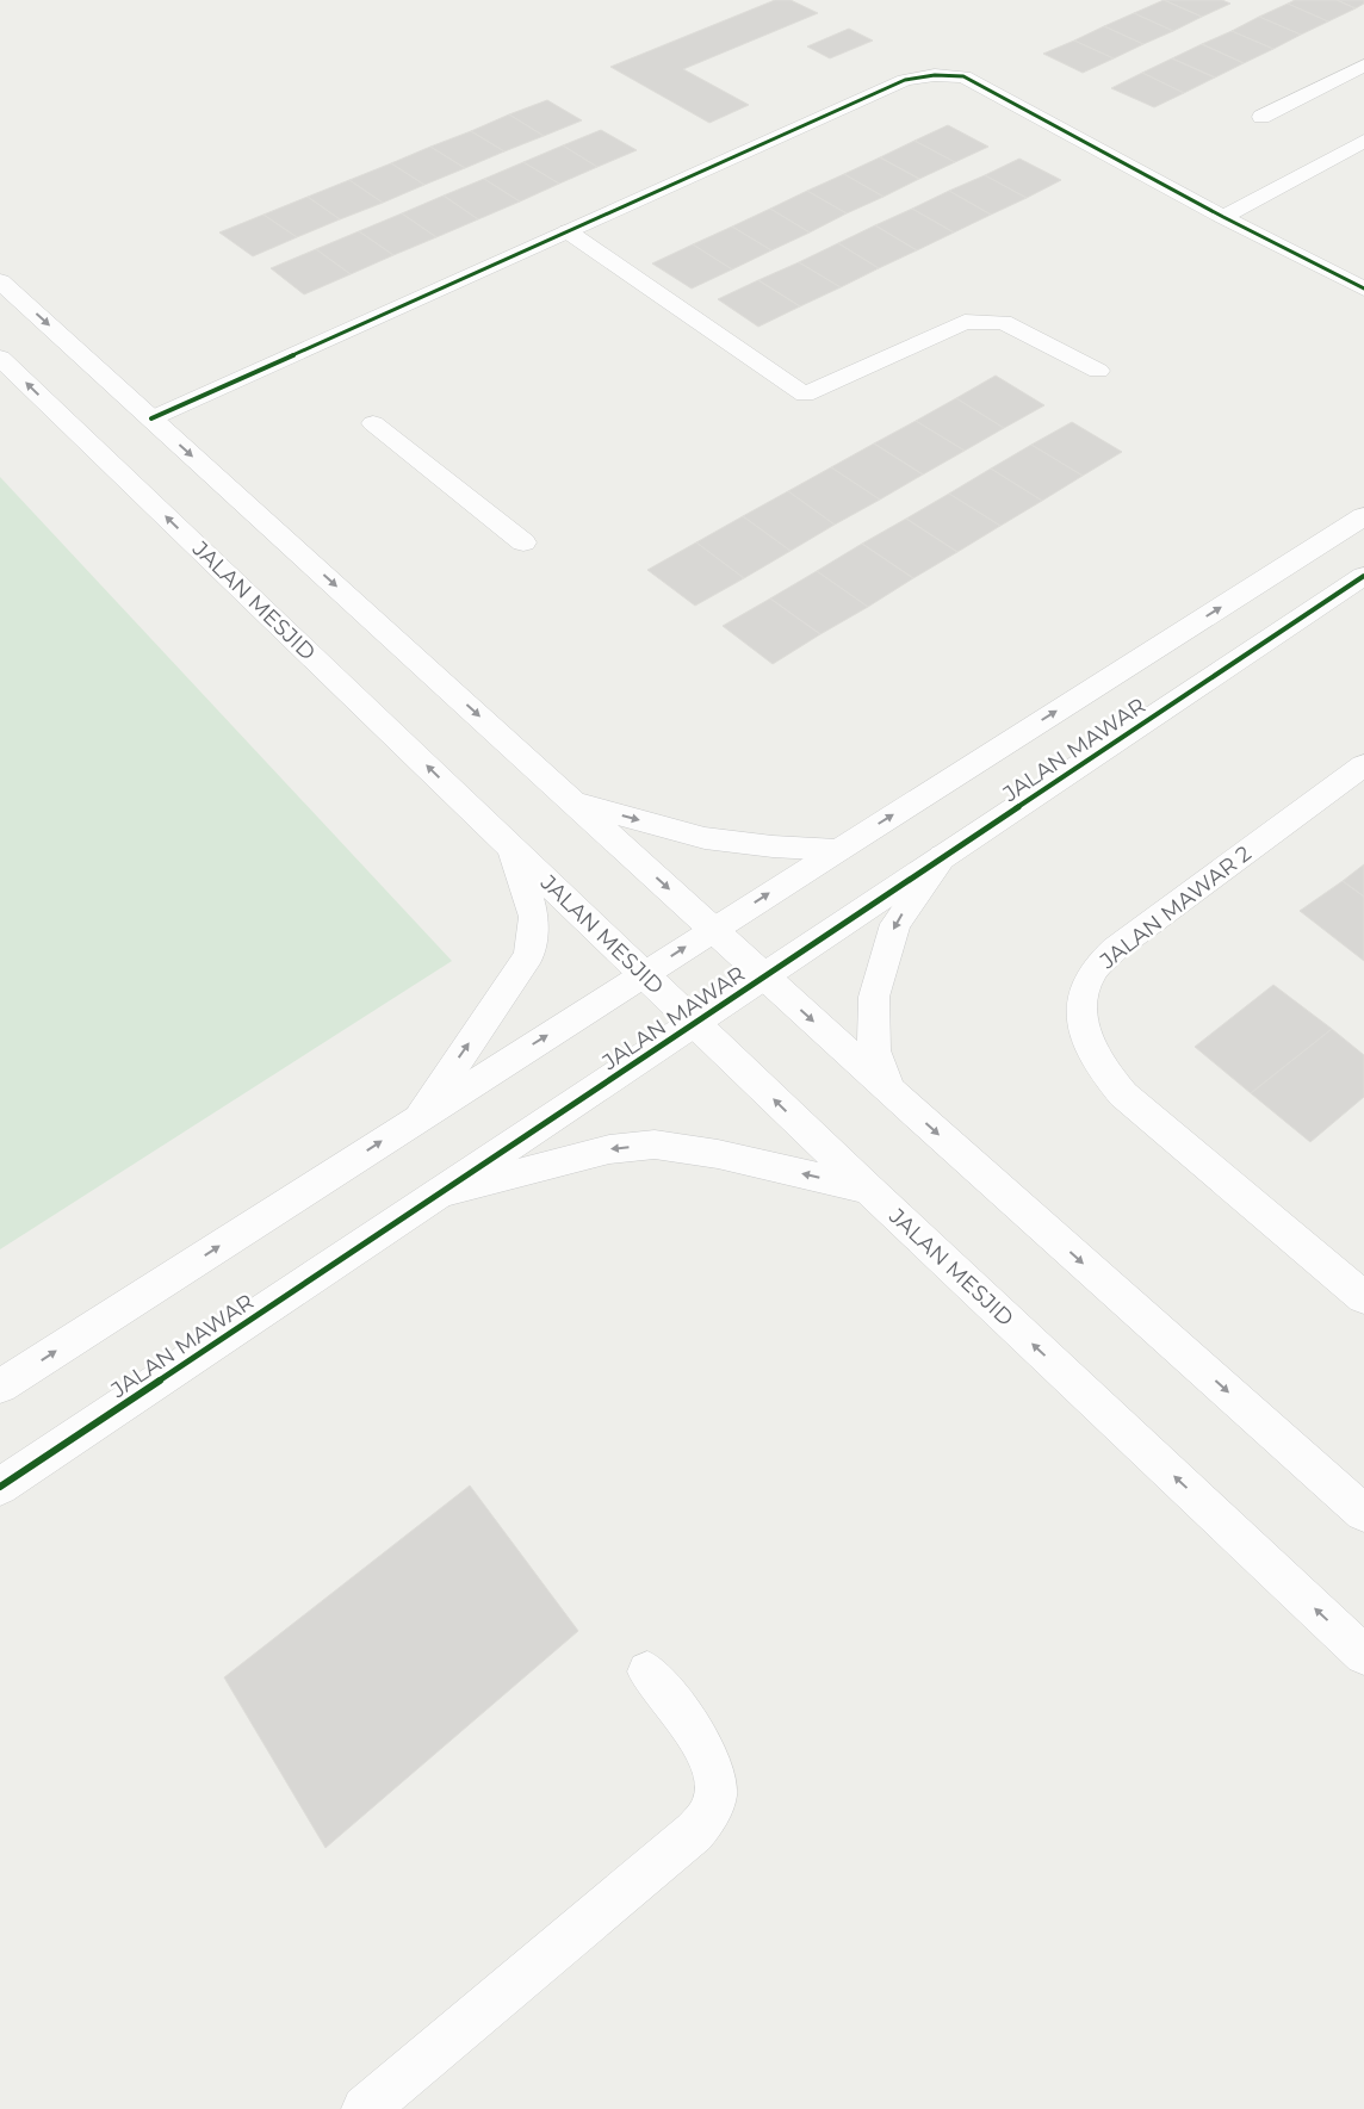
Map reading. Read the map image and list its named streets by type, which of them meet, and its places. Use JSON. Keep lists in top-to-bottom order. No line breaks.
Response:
{"streets":{"street":["JALAN MESJID","JALAN MAWAR","JALAN MAWAR 2"]},"crossings":[["JALAN MESJID","JALAN MAWAR"]]}
